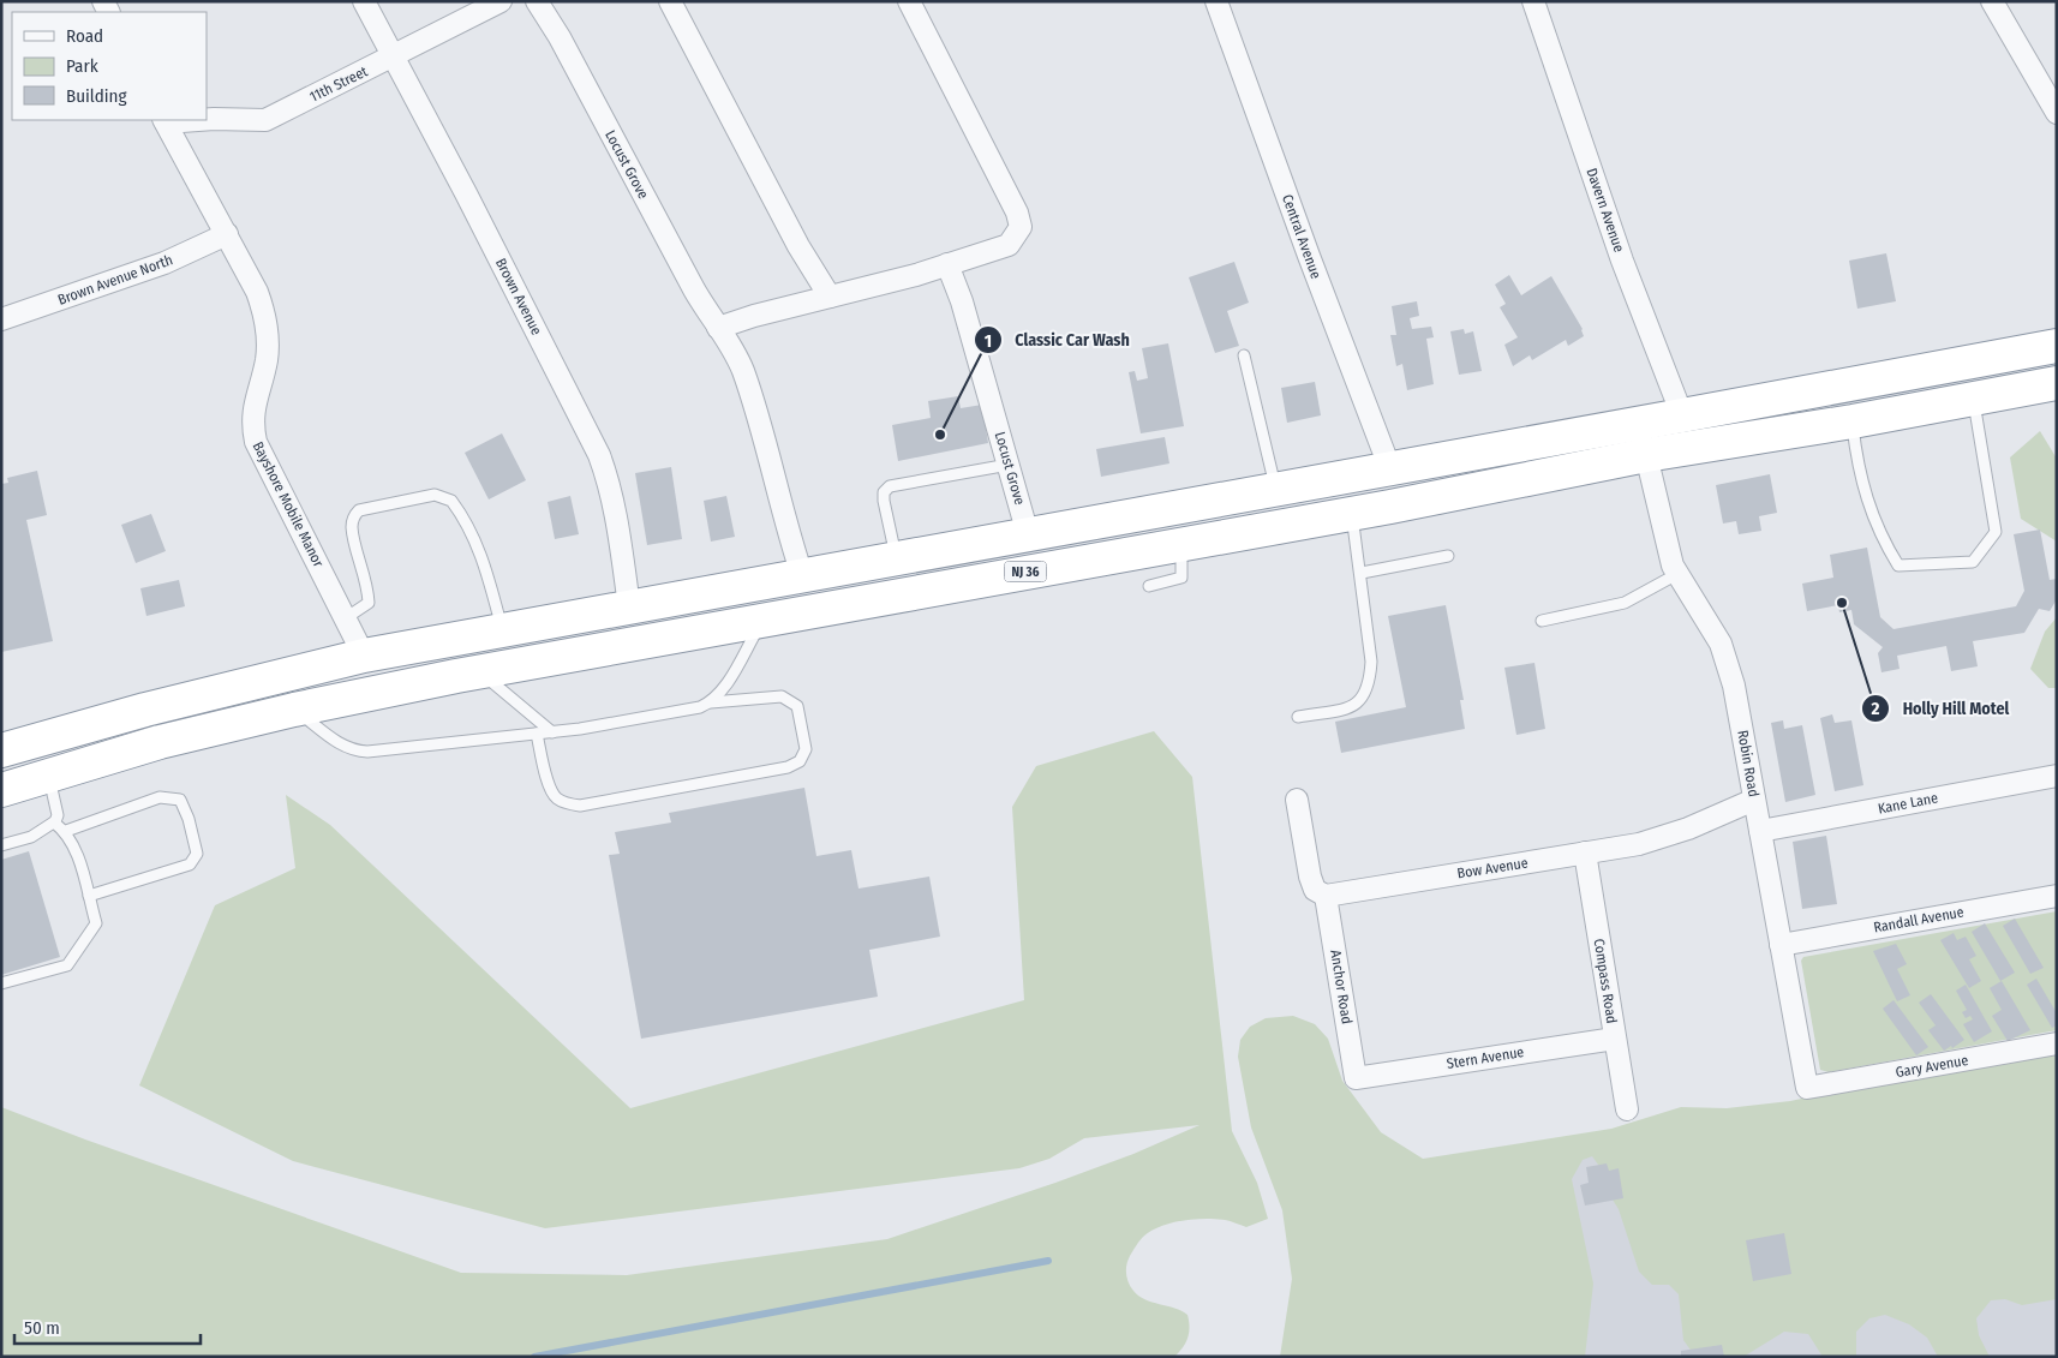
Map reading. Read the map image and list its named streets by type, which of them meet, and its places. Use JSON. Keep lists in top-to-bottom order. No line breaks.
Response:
{"streets":{"highway":["NJ 36"],"street":["11th Street","Locust Grove","Davern Avenue","Central Avenue","Brown Avenue North","Brown Avenue","Bayshore Mobile Manor","Robin Road","Kane Lane","Bow Avenue","Randall Avenue","Compass Road","Anchor Road","Stern Avenue","Gary Avenue"]},"crossings":[["11th Street","Brown Avenue"],["Locust Grove","NJ 36"],["Davern Avenue","NJ 36"],["Central Avenue","NJ 36"],["Brown Avenue North","Bayshore Mobile Manor"],["Brown Avenue","NJ 36"],["Bayshore Mobile Manor","NJ 36"],["NJ 36","Robin Road"],["Robin Road","Kane Lane"],["Robin Road","Bow Avenue"],["Robin Road","Randall Avenue"],["Robin Road","Gary Avenue"],["Bow Avenue","Compass Road"],["Bow Avenue","Anchor Road"],["Compass Road","Stern Avenue"],["Anchor Road","Stern Avenue"]],"places":["Classic Car Wash","Holly Hill Motel"],"legend":["Road","Park","Building"],"scale_bar":"50 m"}
